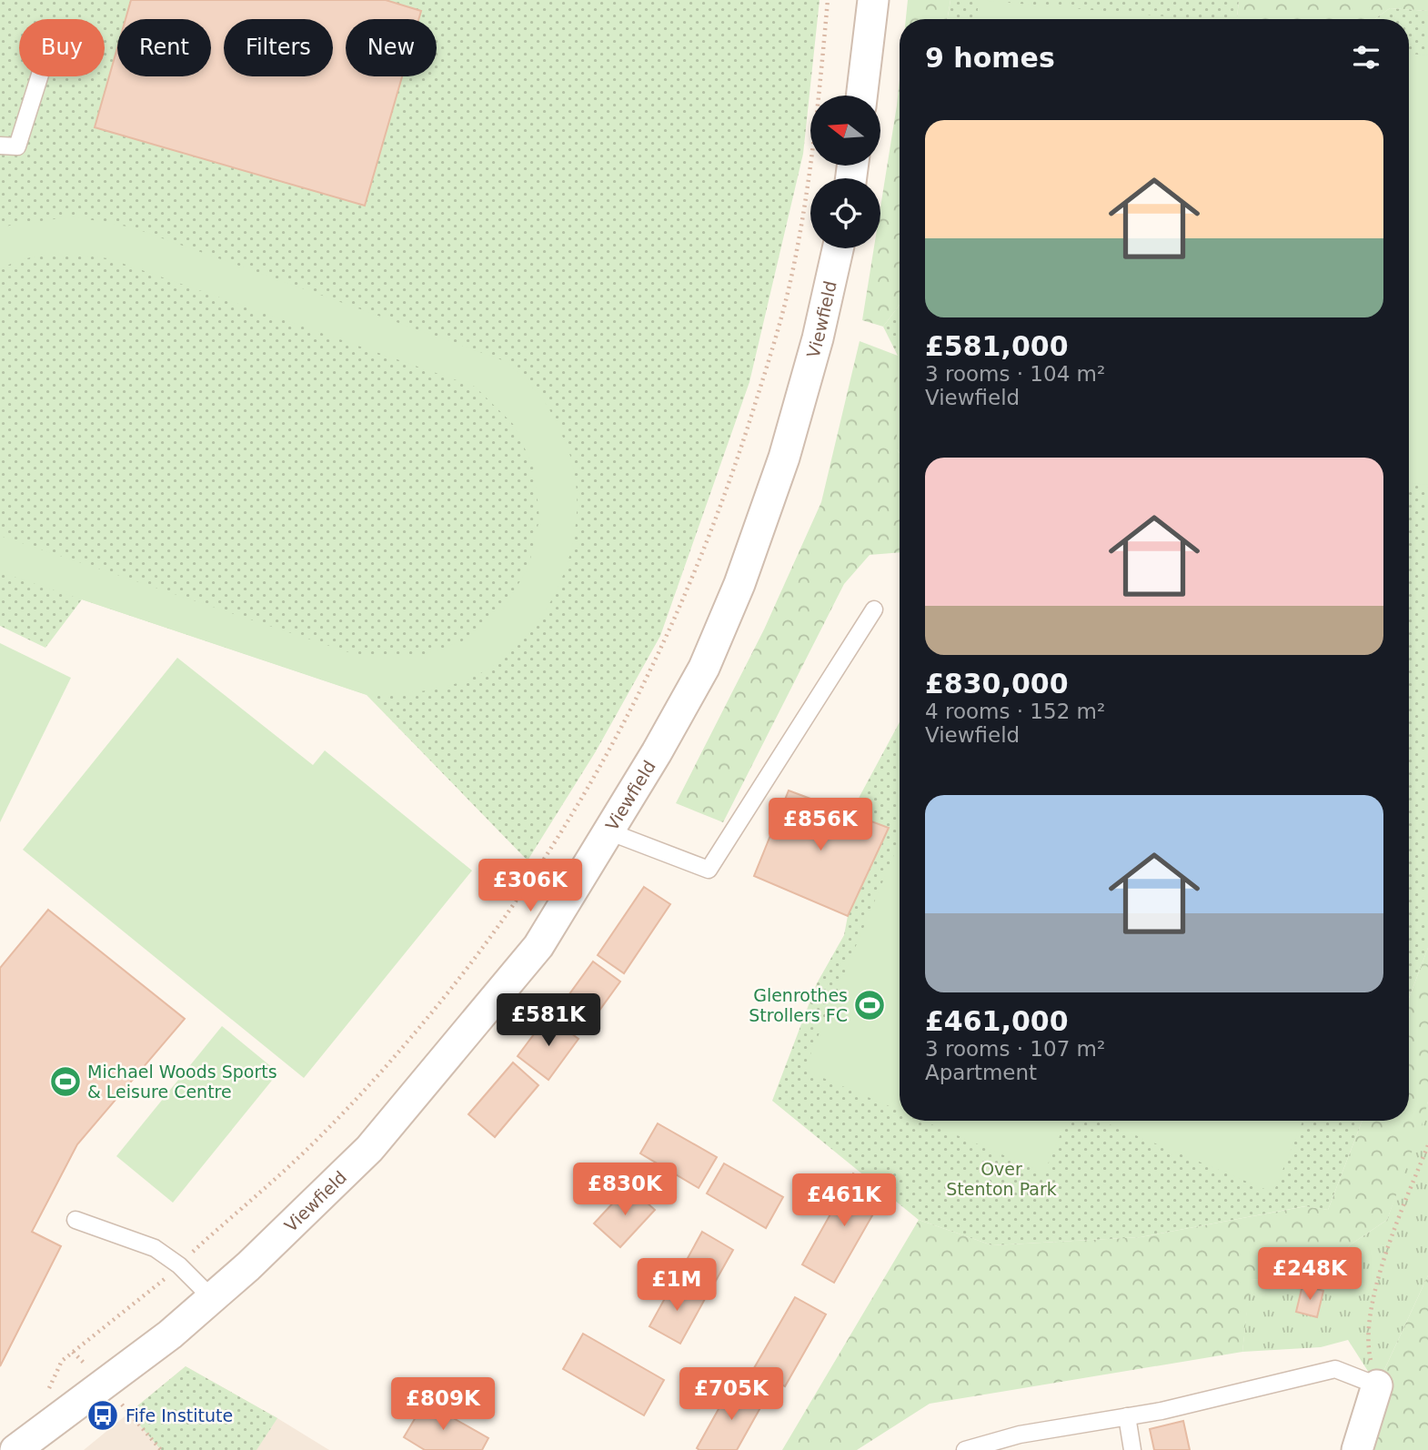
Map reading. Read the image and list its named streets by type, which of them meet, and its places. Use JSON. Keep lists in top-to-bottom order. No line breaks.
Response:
{"streets":{"street":["Viewfield"]},"parks":["Over Stenton Park"],"places":{"sports":["Glenrothes Strollers FC","Michael Woods Sports & Leisure Centre"],"bus stop":["Fife Institute"]},"north":"left","page":{"chip":["Buy","Rent","Filters","New"],"heading":"9 homes","list":[{"name":"£581,000","note":"3 rooms · 104 m² · Viewfield"},{"name":"£830,000","note":"4 rooms · 152 m² · Viewfield"},{"name":"£461,000","note":"3 rooms · 107 m² · Apartment"}],"price":["£856K","£306K","£581K","£830K","£461K","£248K","£1M","£705K","£809K"]}}
